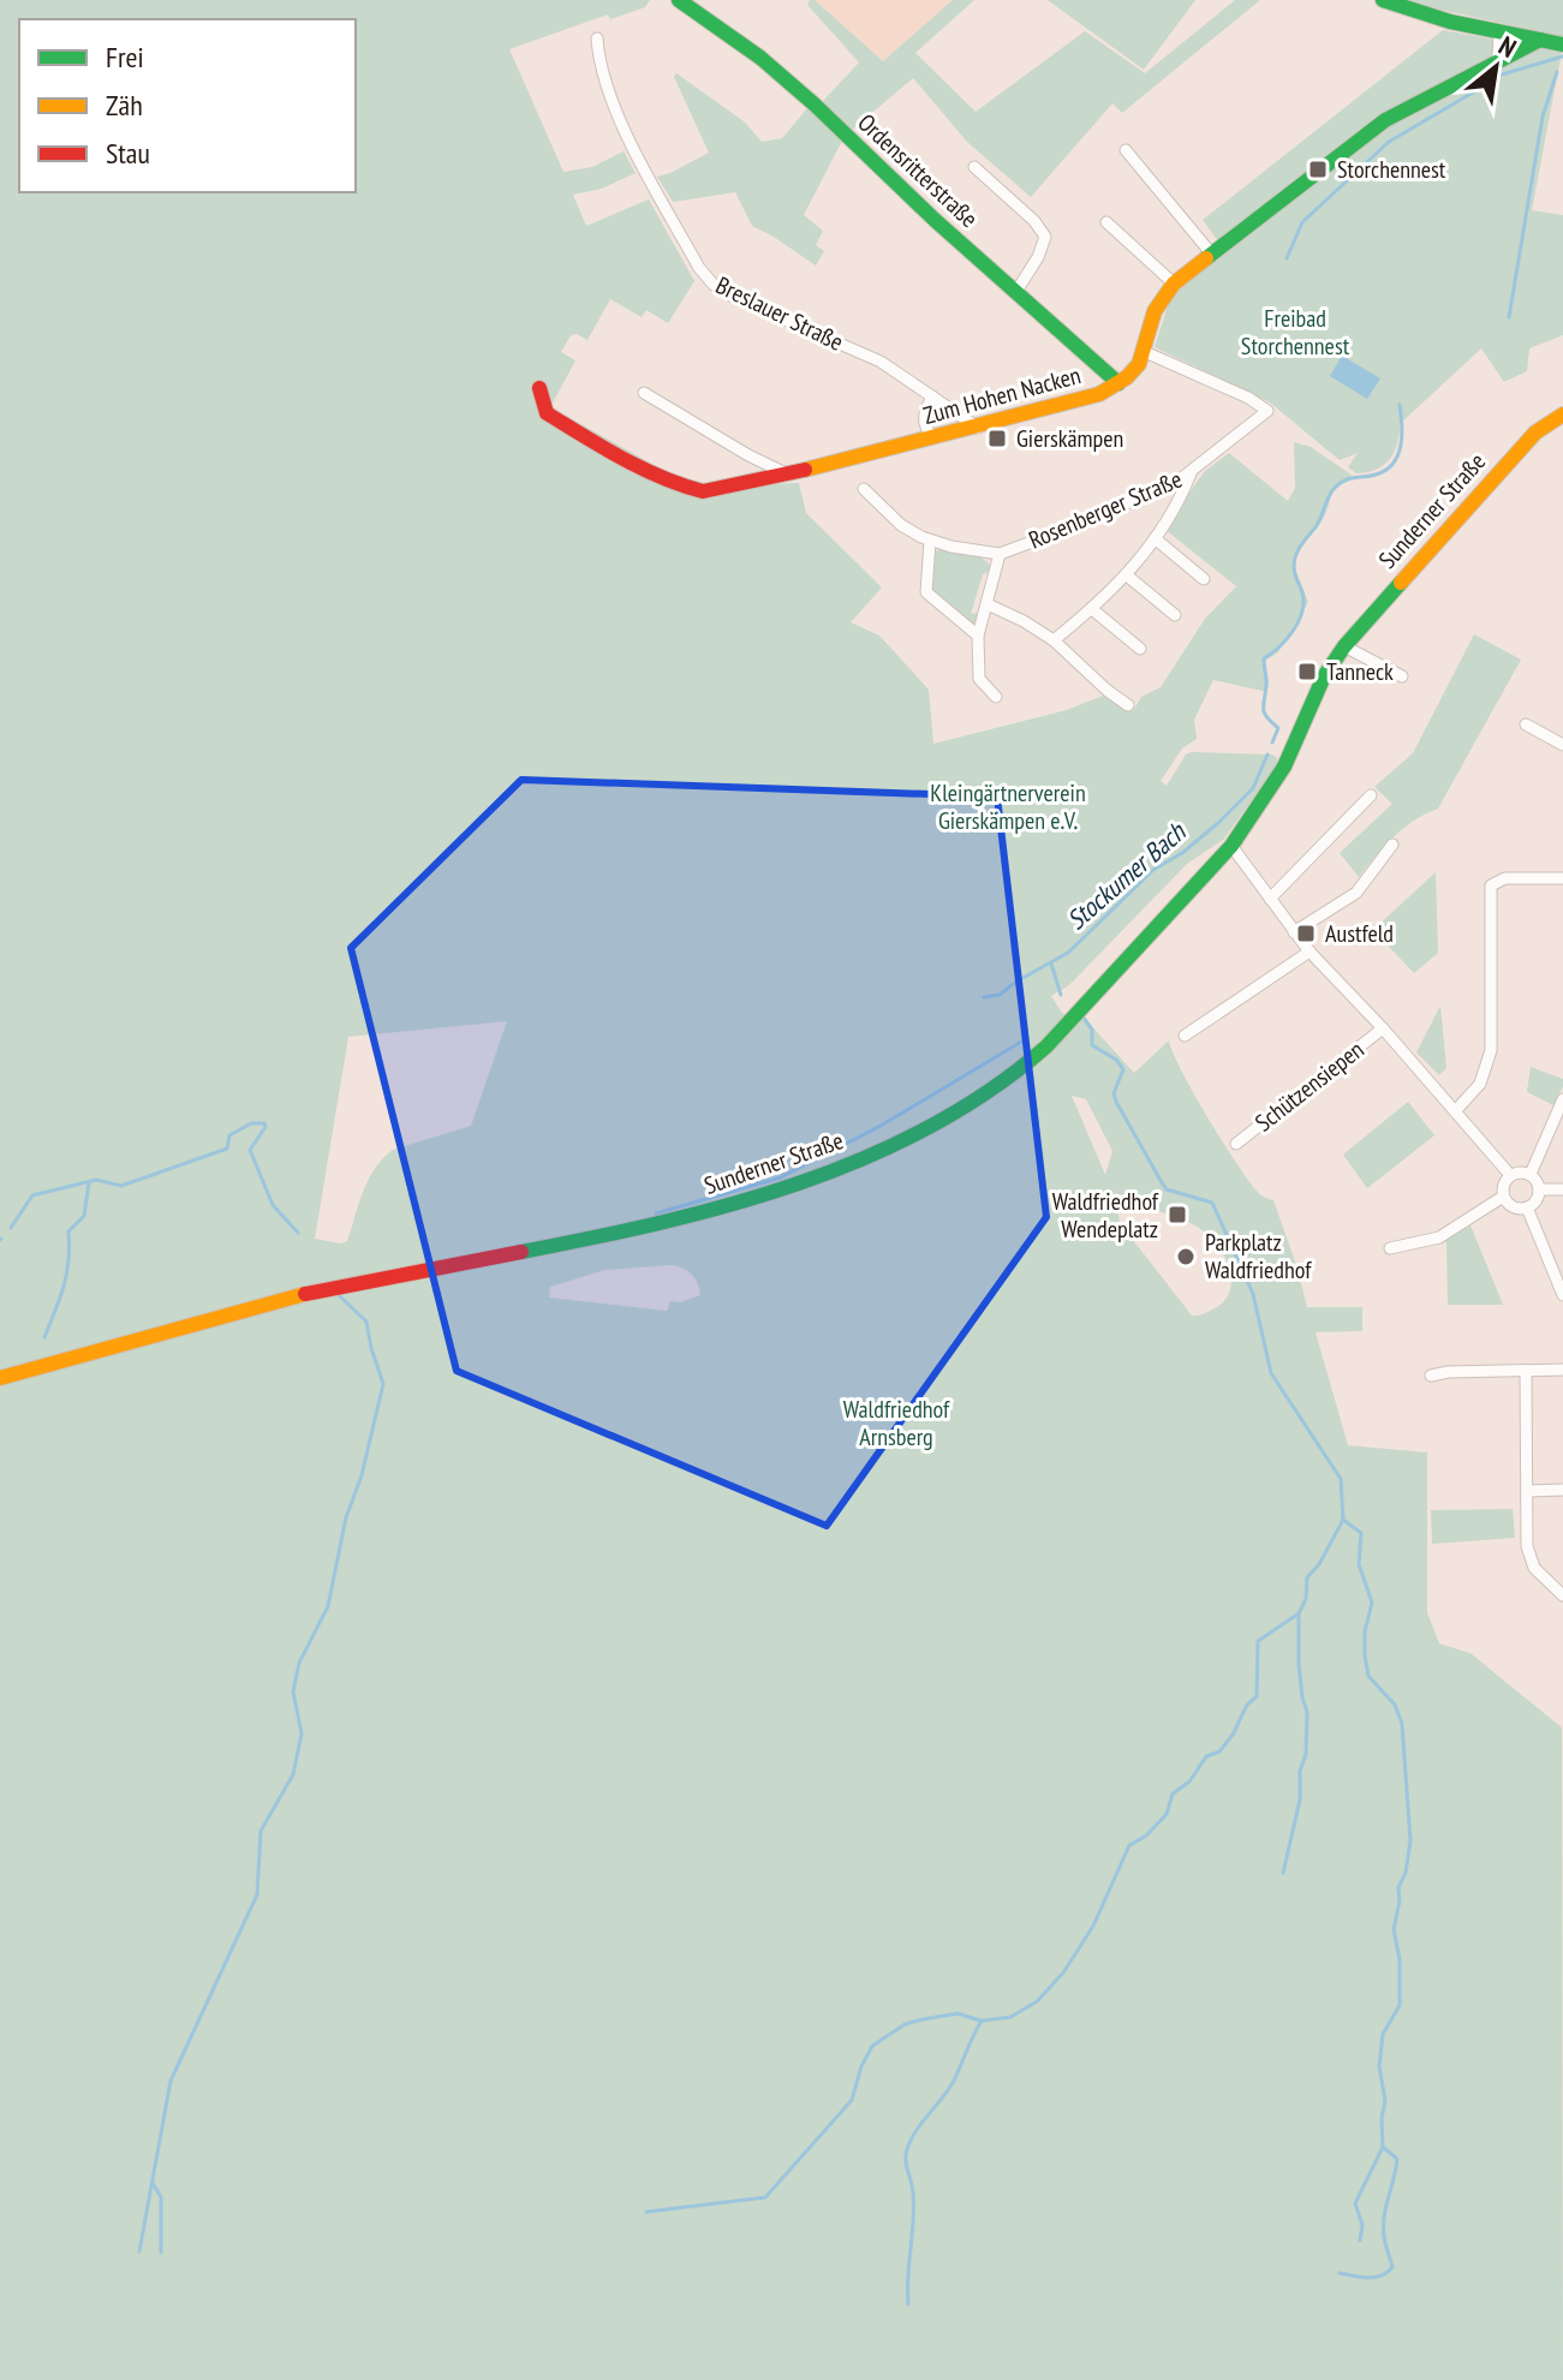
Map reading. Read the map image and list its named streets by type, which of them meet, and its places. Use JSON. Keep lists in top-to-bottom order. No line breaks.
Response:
{"streets":{"main road":["Ordensritterstraße","Zum Hohen Nacken","Sunderner Straße"],"street":["Breslauer Straße","Rosenberger Straße","Schützensiepen"]},"crossings":[["Ordensritterstraße","Zum Hohen Nacken"],["Breslauer Straße","Zum Hohen Nacken"],["Zum Hohen Nacken","Rosenberger Straße"]],"water":["Stockumer Bach"],"parks":["Freibad Storchennest","Kleingärtnerverein Gierskämpen e.V.","Waldfriedhof Arnsberg"],"places":{"transit":["Storchennest","Gierskämpen","Tanneck","Austfeld","Waldfriedhof Wendeplatz"],"other":["Parkplatz Waldfriedhof"]},"legend":["Frei","Zäh","Stau"],"north":"top right"}
